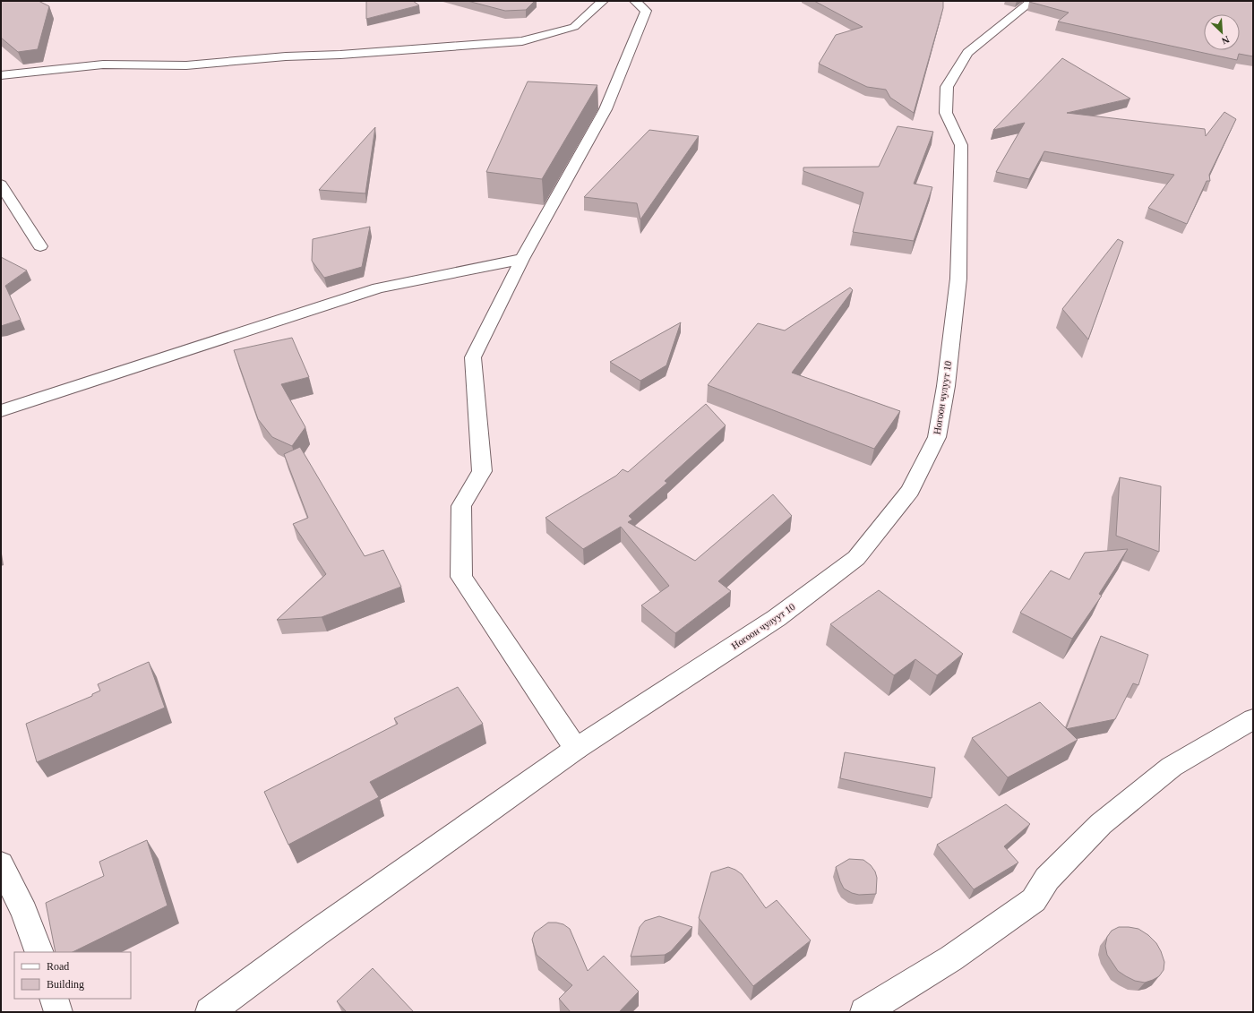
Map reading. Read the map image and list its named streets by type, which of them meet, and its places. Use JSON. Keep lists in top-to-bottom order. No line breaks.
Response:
{"streets":{"street":["Ногоон чулуут 10"]},"legend":["Road","Building"],"north":"bottom right"}
